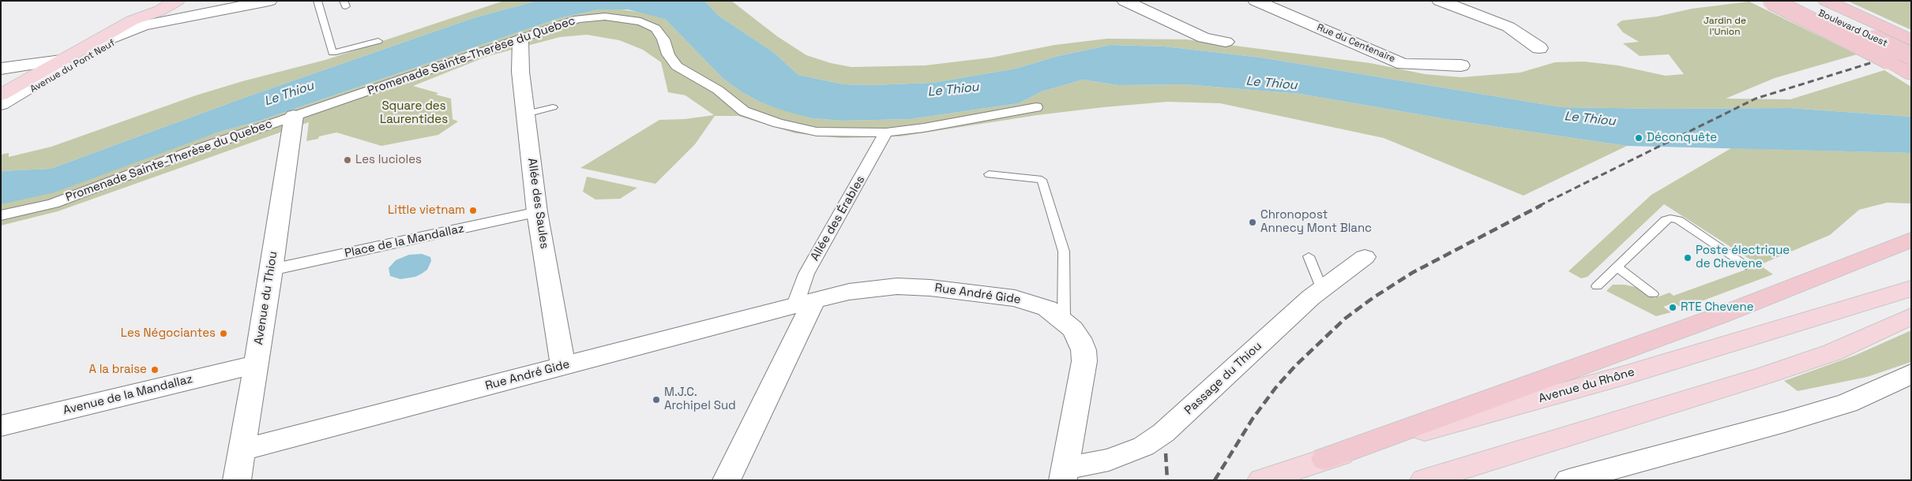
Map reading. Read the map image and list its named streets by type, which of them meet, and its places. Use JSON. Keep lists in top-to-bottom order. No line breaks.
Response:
{"streets":{"highway":["Boulevard Ouest"],"main road":["Avenue du Pont Neuf","Avenue du Rhône"],"street":["Rue du Centenaire","Promenade Sainte-Therèse du Quebec","Allée des Saules","Allée des Érables","Place de la Mandallaz","Rue André Gide","Avenue du Thiou","Passage du Thiou","Avenue de la Mandallaz"]},"crossings":[["Promenade Sainte-Therèse du Quebec","Allée des Saules"],["Promenade Sainte-Therèse du Quebec","Allée des Érables"],["Promenade Sainte-Therèse du Quebec","Avenue du Thiou"],["Allée des Saules","Place de la Mandallaz"],["Allée des Saules","Rue André Gide"],["Allée des Érables","Rue André Gide"],["Place de la Mandallaz","Avenue du Thiou"],["Rue André Gide","Avenue du Thiou"],["Rue André Gide","Passage du Thiou"],["Avenue du Thiou","Avenue de la Mandallaz"]],"water":["Le Thiou"],"parks":["Jardin de l'Union","Square des Laurentides"],"places":["Déconquête","Les lucioles","Little vietnam","Chronopost Annecy Mont Blanc","Poste électrique de Chevene","RTE Chevene","Les Négociantes","A la braise","M.J.C. Archipel Sud"]}
